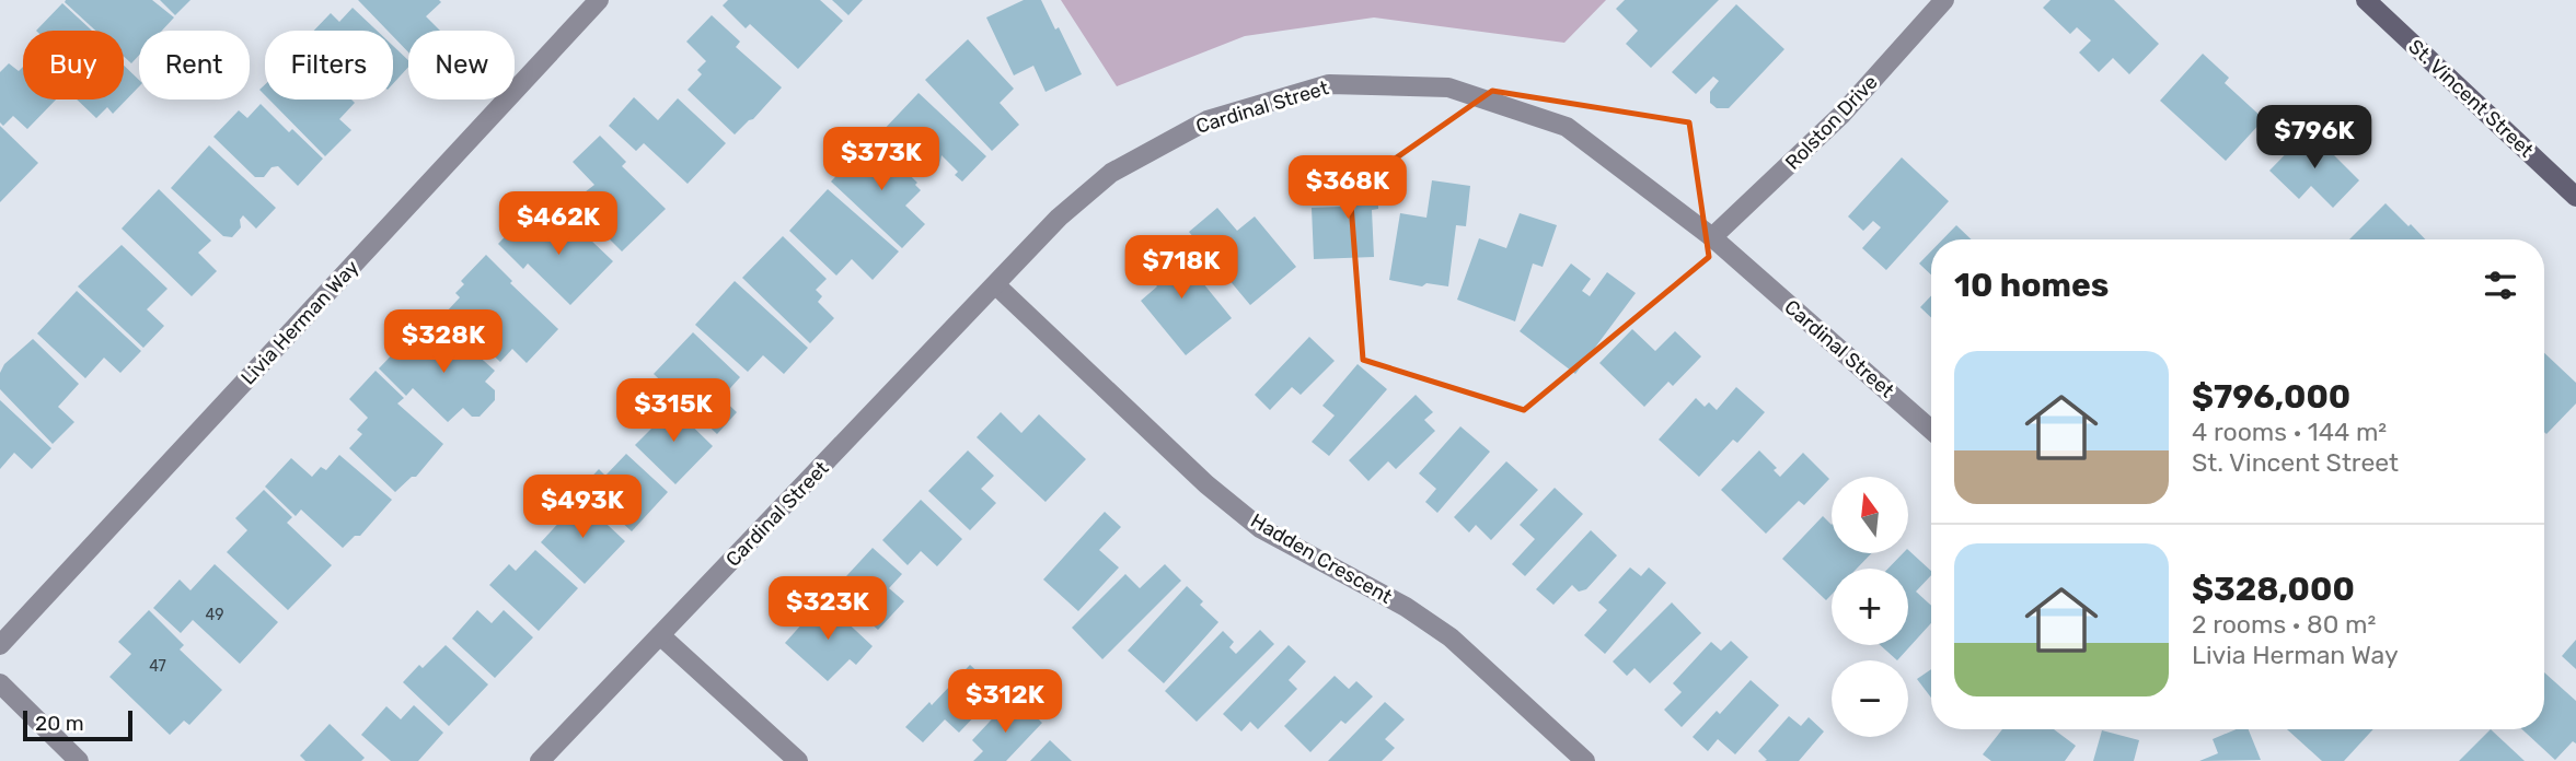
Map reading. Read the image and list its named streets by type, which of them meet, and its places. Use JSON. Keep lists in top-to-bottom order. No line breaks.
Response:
{"streets":{"main road":["St. Vincent Street"],"street":["Cardinal Street","Rolston Drive","Livia Herman Way","Hadden Crescent"]},"crossings":[["Cardinal Street","Rolston Drive"],["Cardinal Street","Hadden Crescent"]],"house_numbers":["49","47"],"scale_bar":"20 m","north":"top","page":{"chip":["Buy","Rent","Filters","New"],"price":["$796K","$373K","$368K","$462K","$718K","$328K","$315K","$493K","$323K","$312K"],"heading":"10 homes","list":[{"name":"$796,000","note":"4 rooms · 144 m² · St. Vincent Street"},{"name":"$328,000","note":"2 rooms · 80 m² · Livia Herman Way"}],"map_buttons":["+","−"],"scale":"20 m"}}
